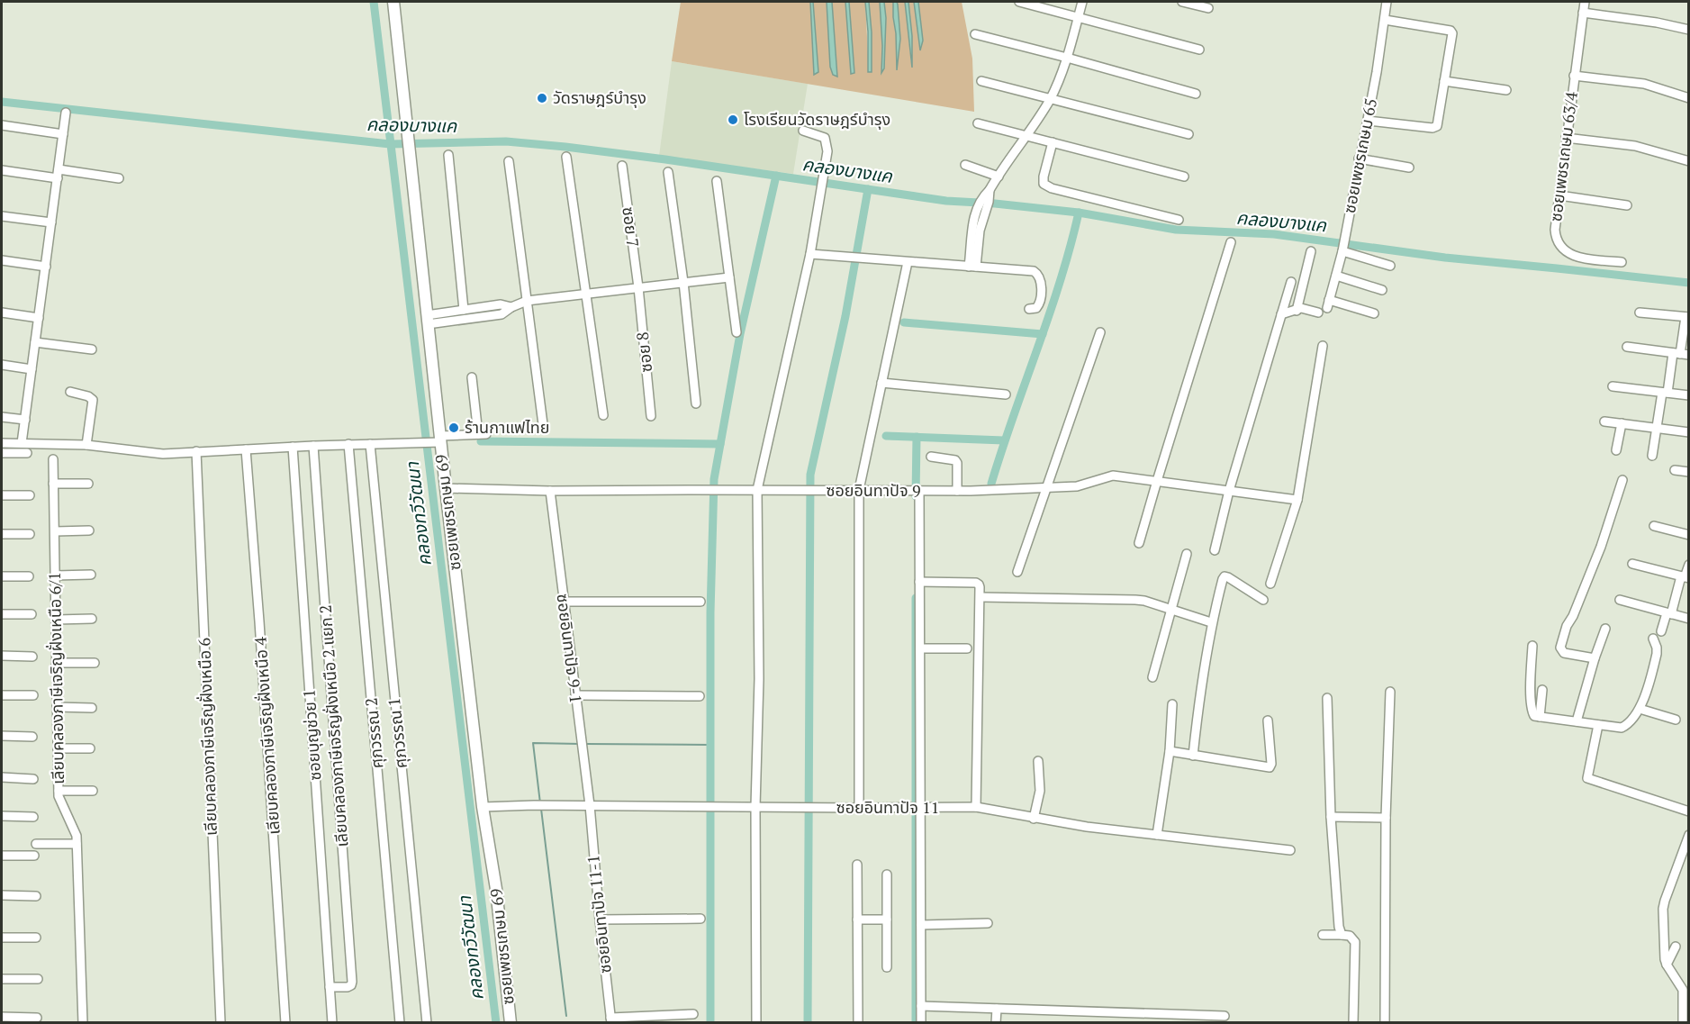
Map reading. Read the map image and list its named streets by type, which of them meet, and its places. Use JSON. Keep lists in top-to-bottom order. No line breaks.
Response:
{"streets":{"main road":["ซอยเพชรเกษม 69"],"street":["ซอยเพชรเกษม 65","ซอยเพชรเกษม 63/4","ซอย 7","ซอย 8","ซอยอินทาปัจ 9","ซอยอินทาปัจ 9-1","เลียบคลองภาษีเจริญฝั่งเหนือ 6/1","เลียบคลองภาษีเจริญฝั่งเหนือ 2 แยก 2","ศุภวรรณ 2","ศุภวรรณ 1","ซอยบุญช่วย 1","เลียบคลองภาษีเจริญฝั่งเหนือ 4","เลียบคลองภาษีเจริญฝั่งเหนือ 6","ซอยอินทาปัจ 11","ซอยอินทาปัจ 11-1"]},"crossings":[["ซอย 7","ซอย 8"],["ซอยอินทาปัจ 9","ซอยเพชรเกษม 69"],["ซอยอินทาปัจ 9","ซอยอินทาปัจ 9-1"],["ซอยเพชรเกษม 69","ซอยอินทาปัจ 11"],["ซอยอินทาปัจ 9-1","ซอยอินทาปัจ 11"],["ซอยอินทาปัจ 9-1","ซอยอินทาปัจ 11-1"],["เลียบคลองภาษีเจริญฝั่งเหนือ 2 แยก 2","ซอยบุญช่วย 1"],["ซอยอินทาปัจ 11","ซอยอินทาปัจ 11-1"]],"water":["คลองบางแค","คลองทวีวัฒนา"],"places":["วัดราษฎร์บำรุง","โรงเรียนวัดราษฎร์บำรุง","ร้านกาแฟไทย"]}
